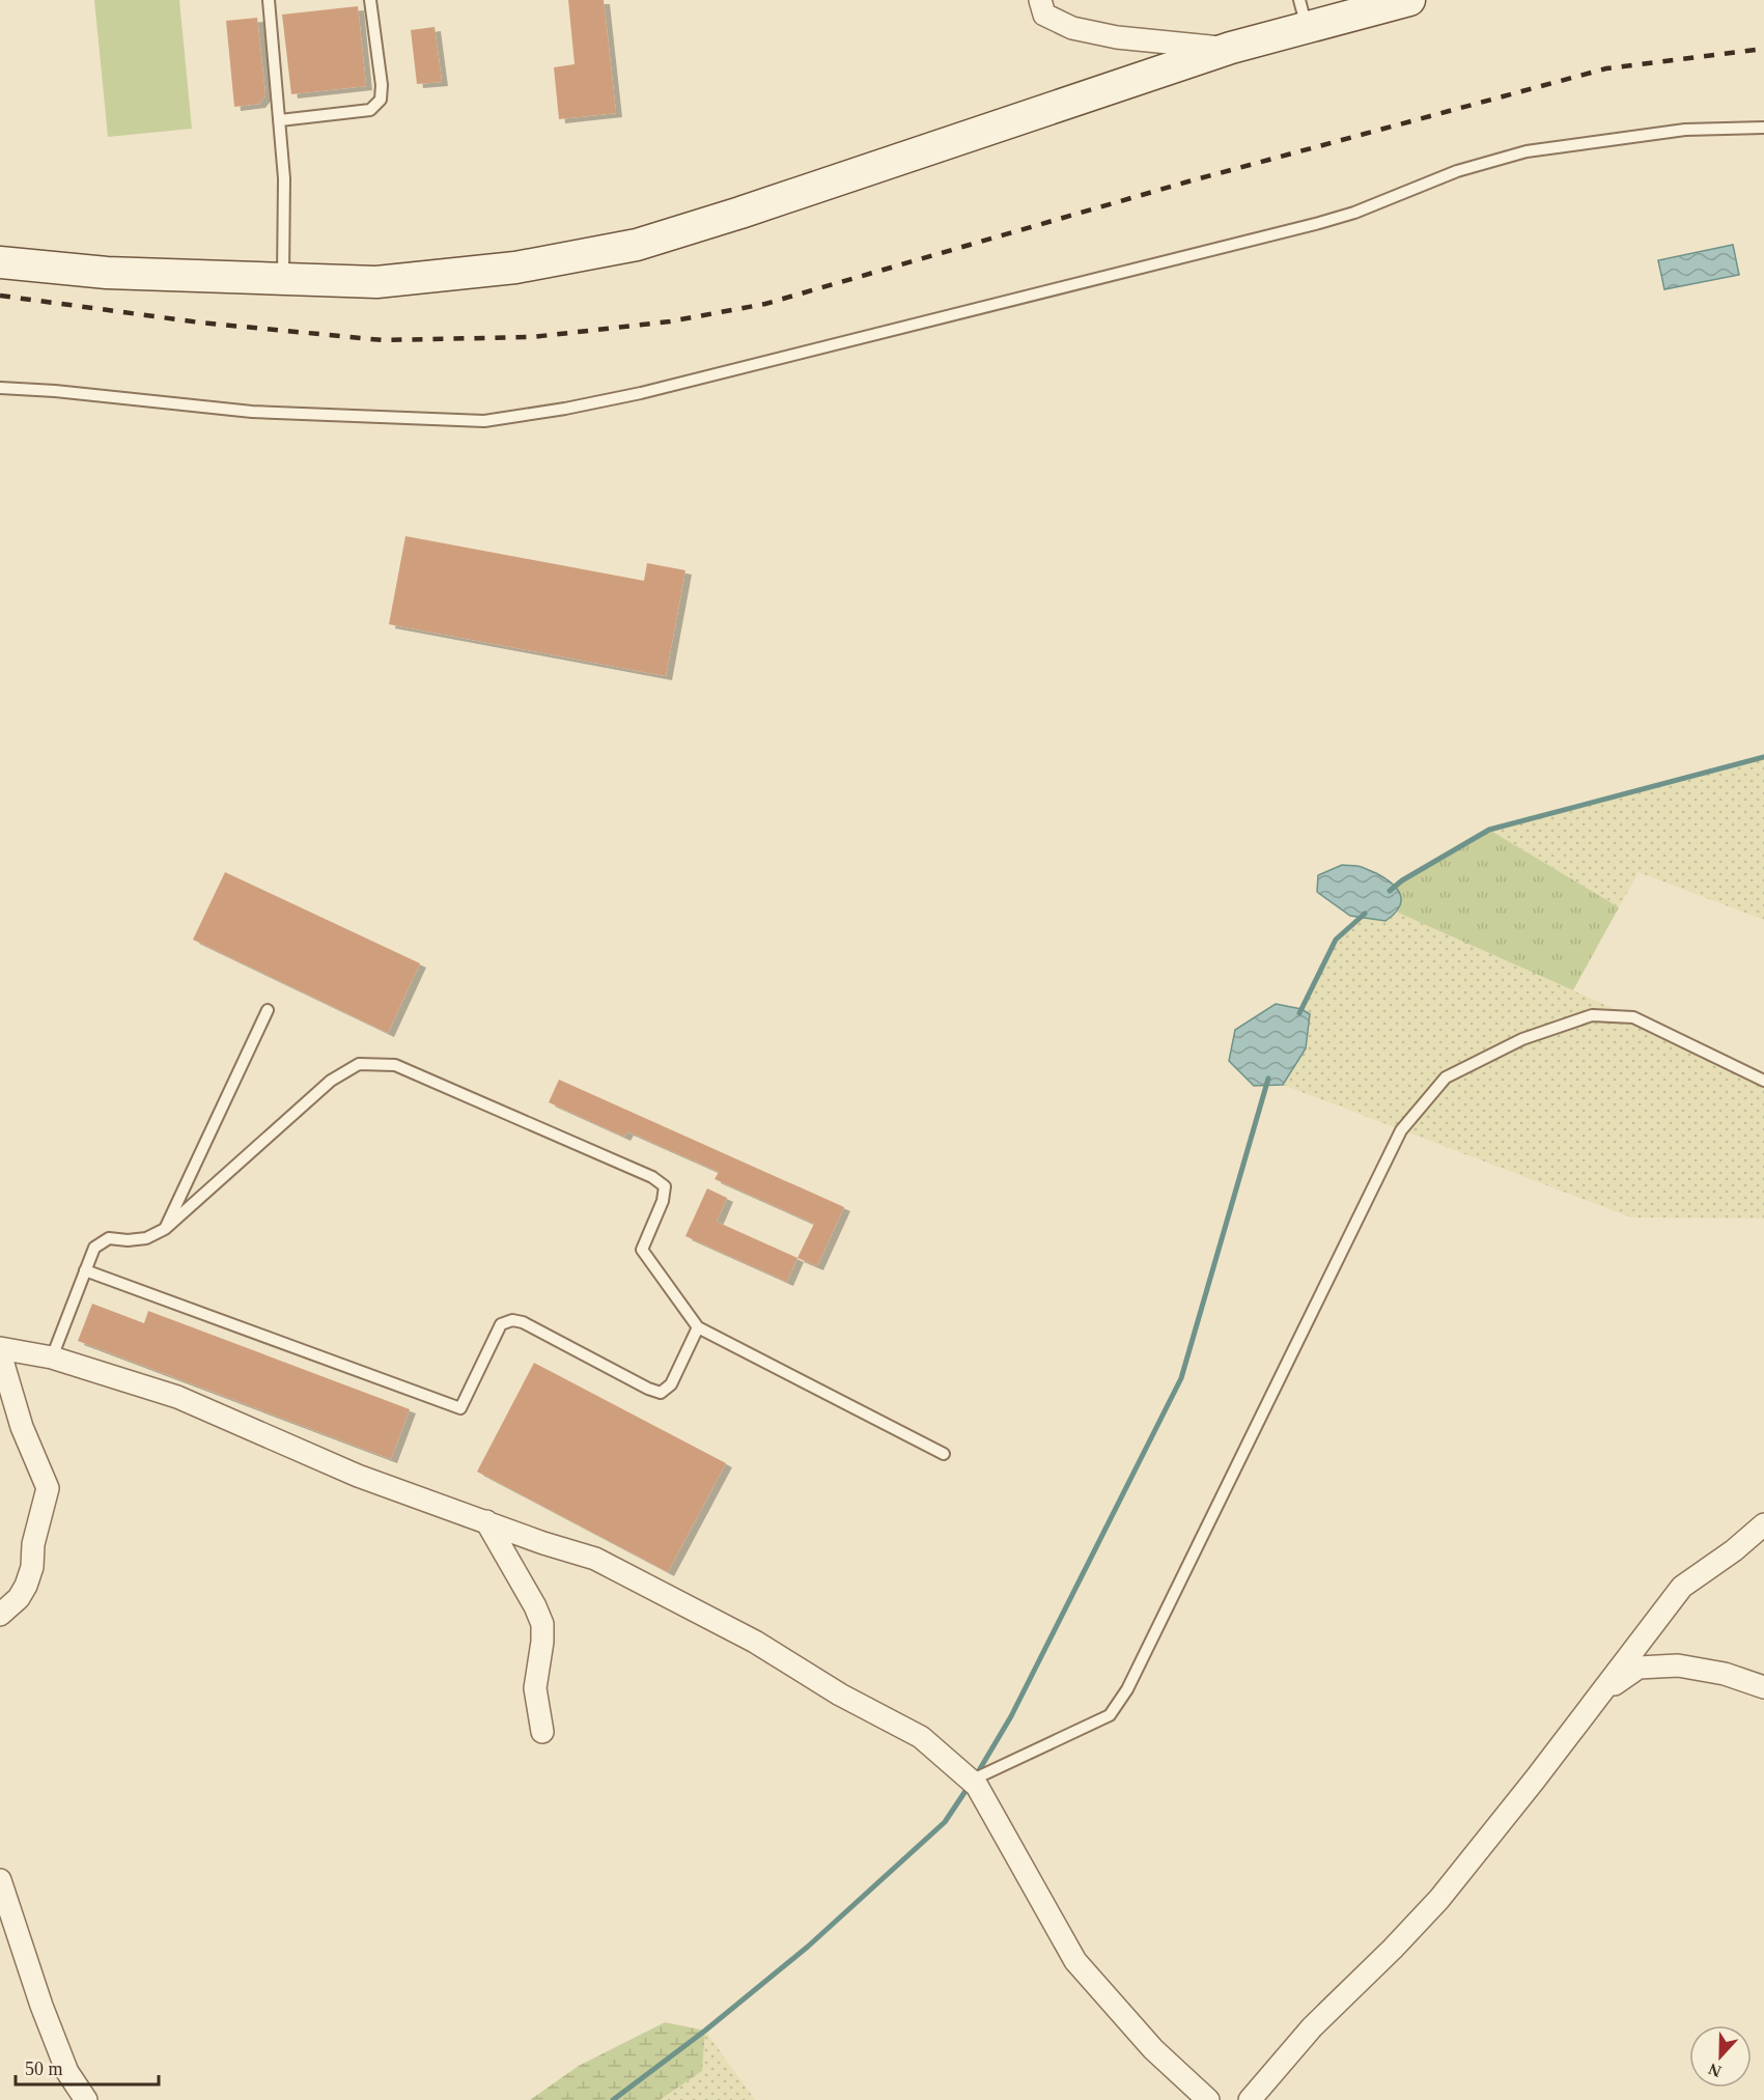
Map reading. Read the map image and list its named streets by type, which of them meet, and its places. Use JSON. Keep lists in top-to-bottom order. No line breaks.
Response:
{"scale_bar":"50 m","north":"bottom"}
